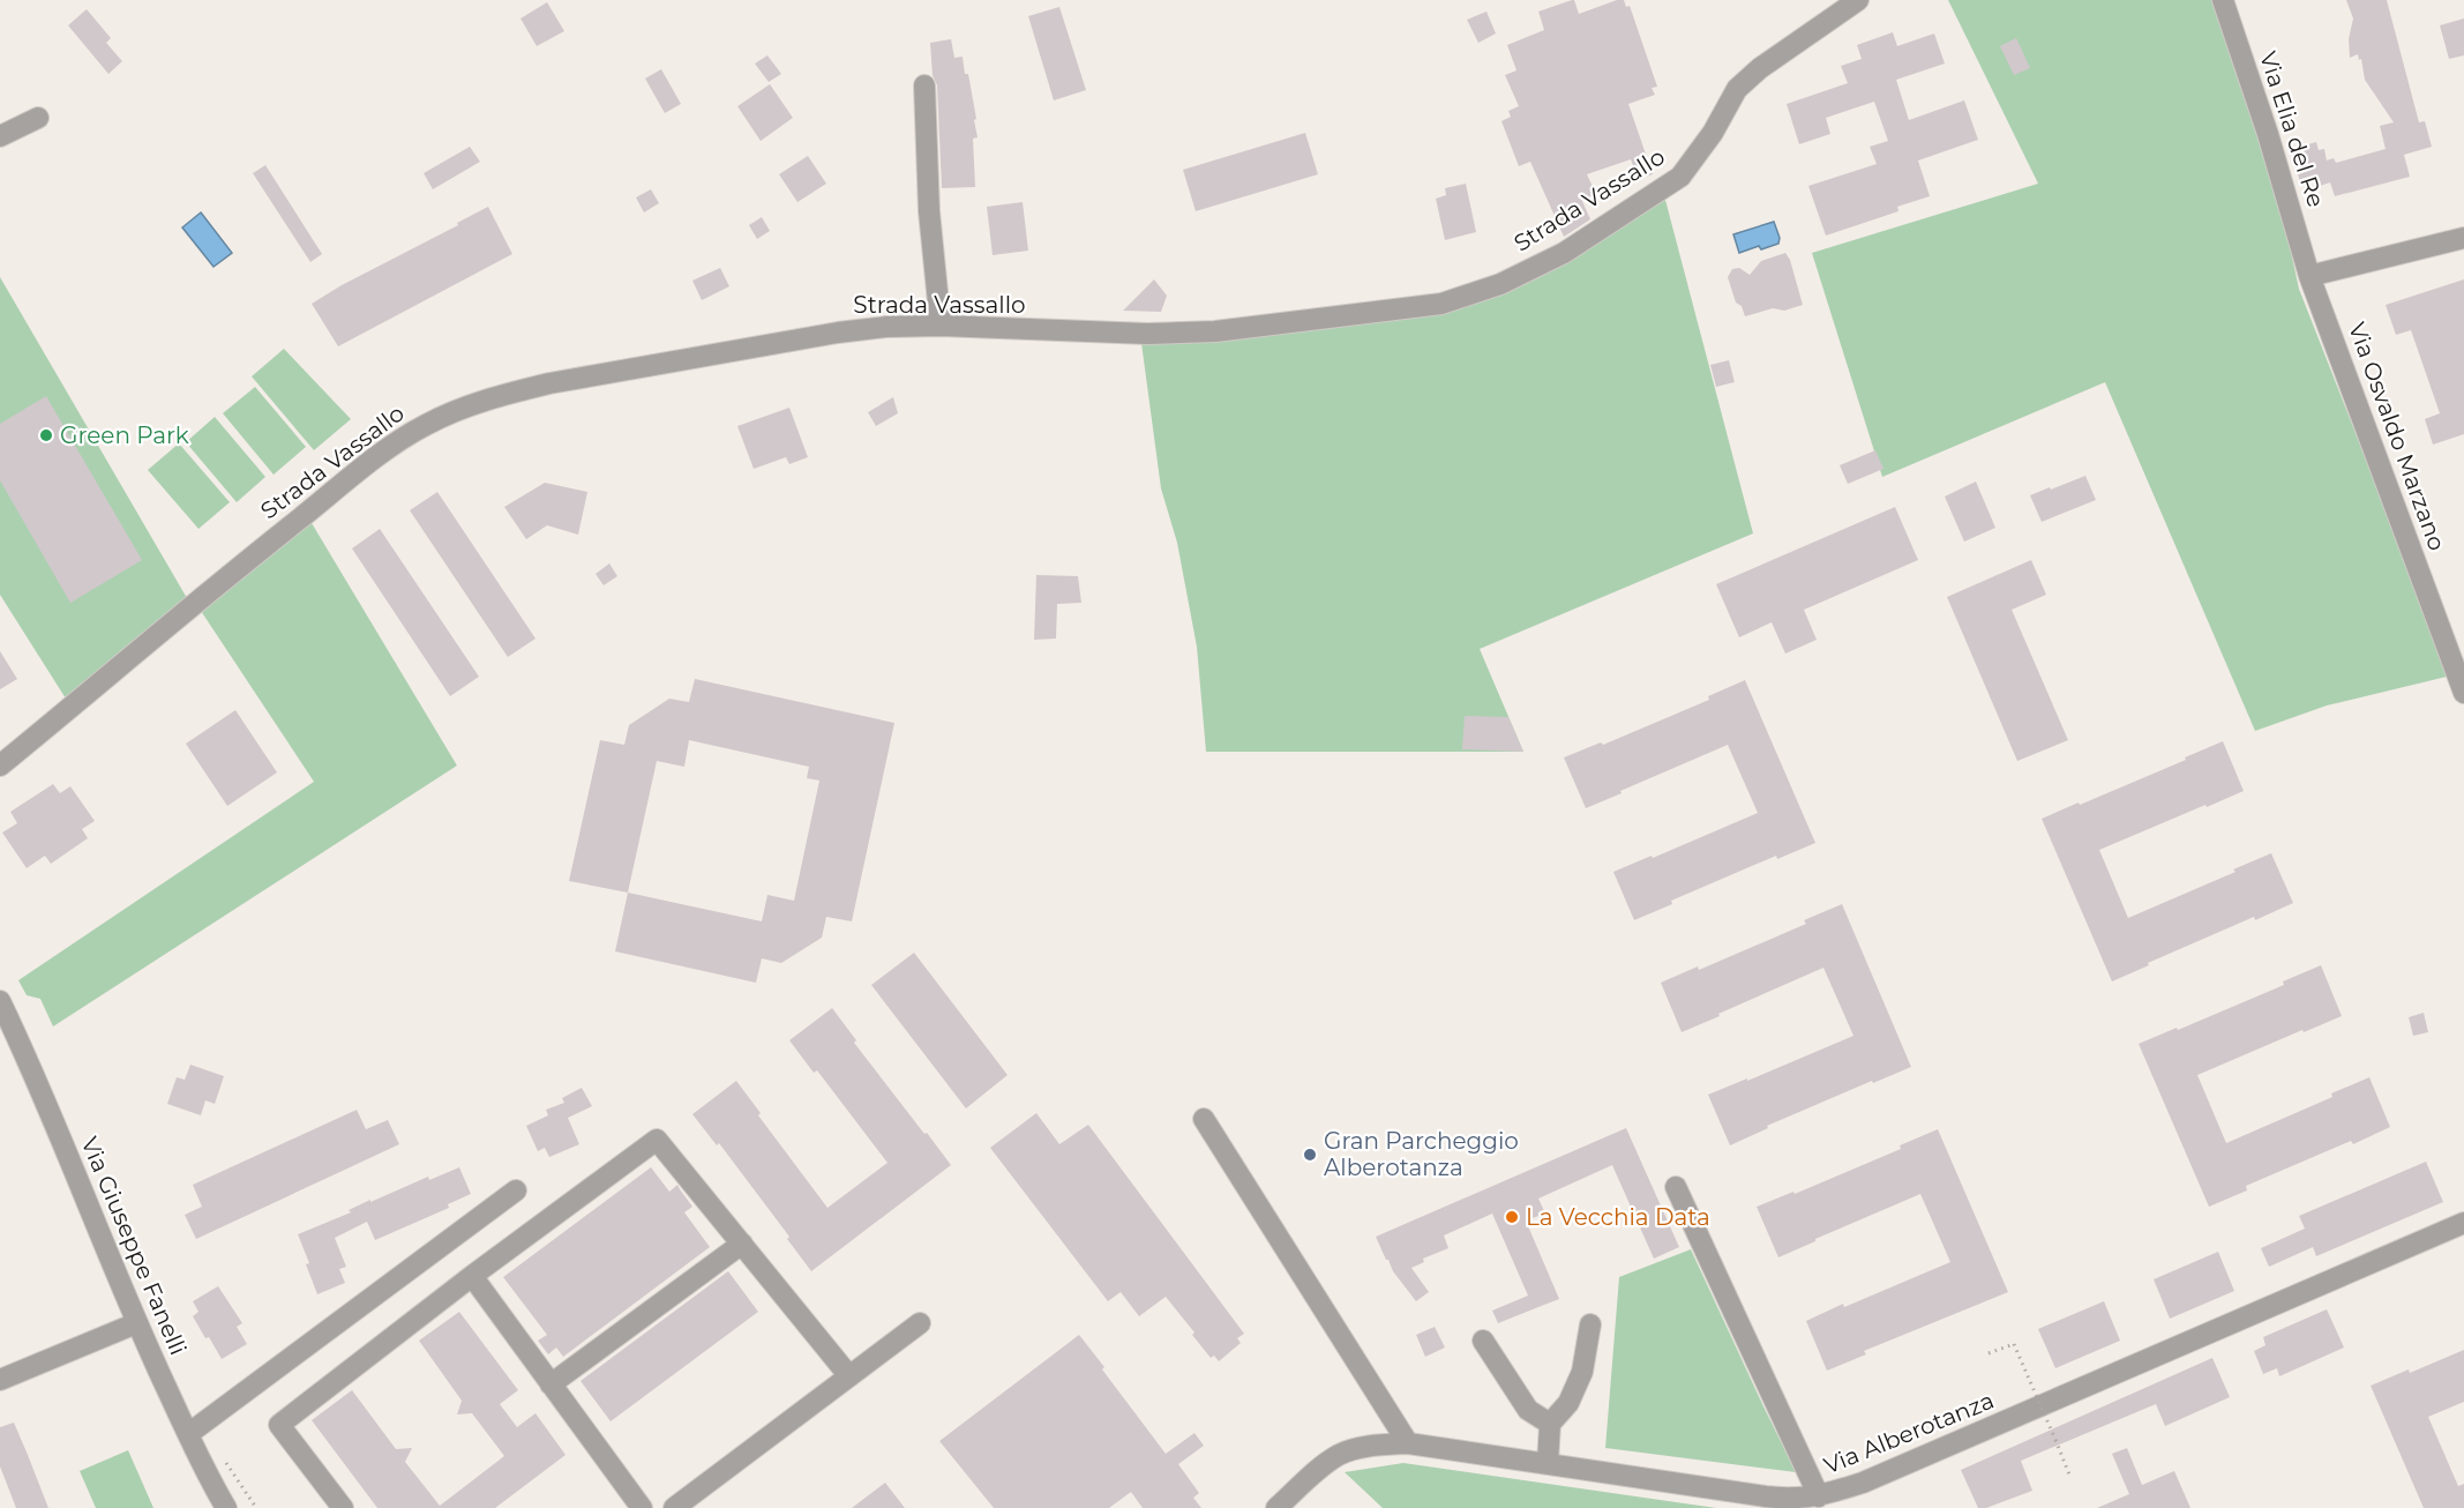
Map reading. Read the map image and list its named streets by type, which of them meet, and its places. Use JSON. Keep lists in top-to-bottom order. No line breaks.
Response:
{"streets":{"street":["Via Elia del Re","Strada Vassallo","Via Osvaldo Marzano","Via Giuseppe Fanelli","Via Alberotanza"]},"crossings":[["Via Elia del Re","Via Osvaldo Marzano"]],"places":["Green Park","Gran Parcheggio Alberotanza","La Vecchia Data"]}
